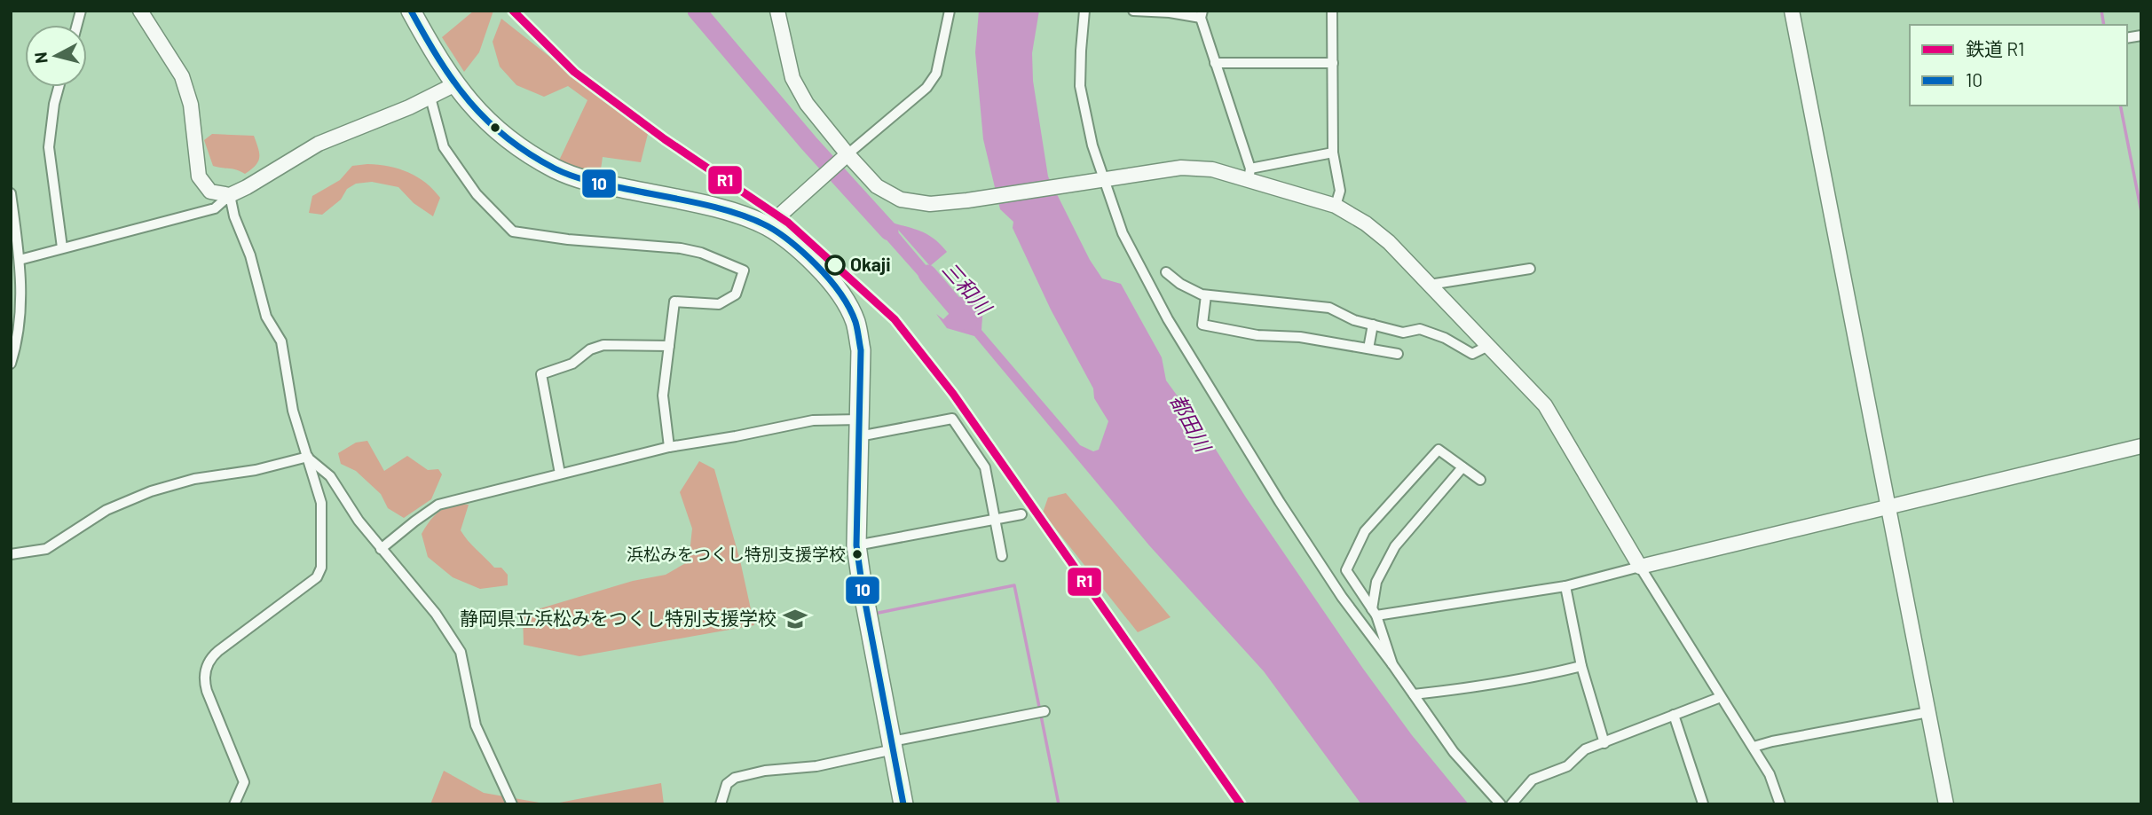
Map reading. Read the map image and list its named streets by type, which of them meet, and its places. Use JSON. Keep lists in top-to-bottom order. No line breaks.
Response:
{"water":["三和川","都田川"],"places":{"other":["Okaji","浜松みをつくし特別支援学校"],"school or university":["静岡県立浜松みをつくし特別支援学校"]},"lines":["rail line R1","transit line 10"],"legend":["鉄道 R1","10"],"north":"left"}
